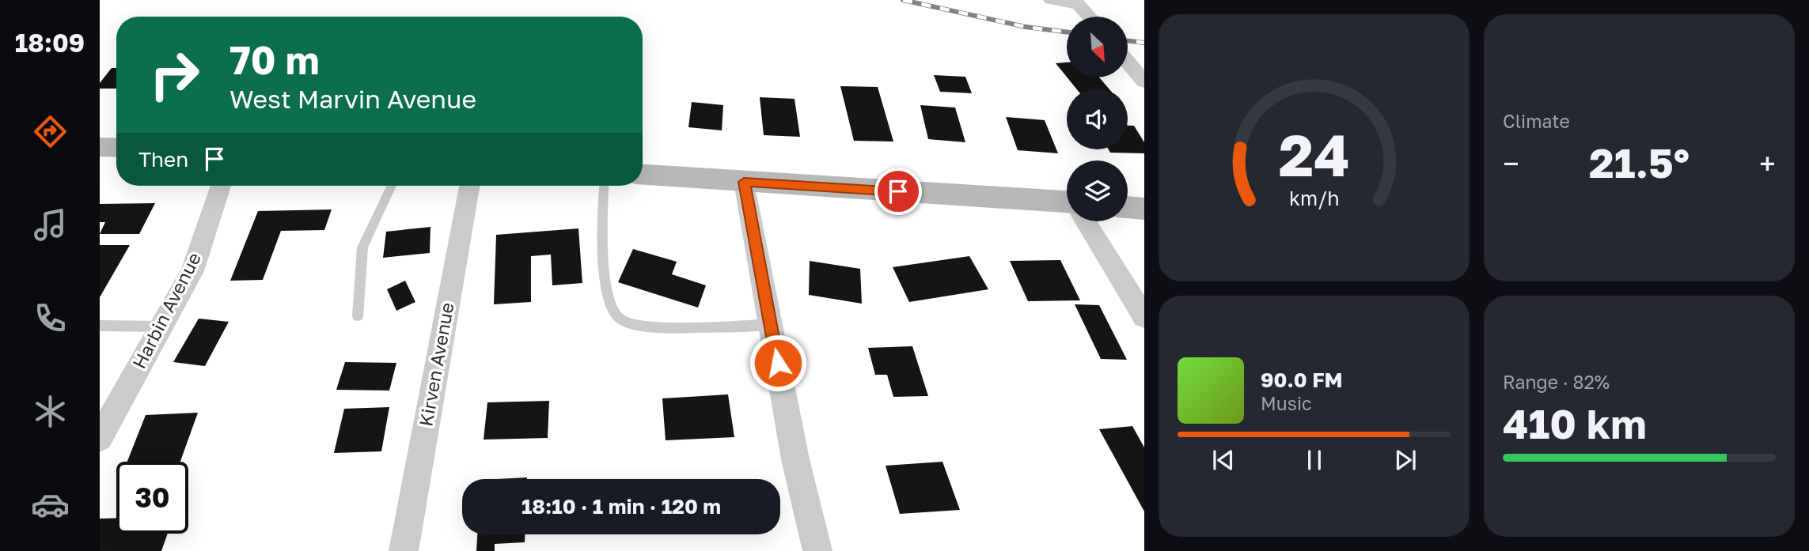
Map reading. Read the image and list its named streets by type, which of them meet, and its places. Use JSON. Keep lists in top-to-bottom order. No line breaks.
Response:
{"streets":{"street":["Harbin Avenue","Kirven Avenue"]},"north":"bottom right","page":{"tabs":"18:09","tile":["Climate",["Range · 82%","410 km"]],"turn":["70 m","West Marvin Avenue"],"then":"Then","heat":["−","21.5°","+"],"song":["90.0 FM","Music"],"limit":"30","trip":"18:10 · 1 min · 120 m","gauge":["24","km/h"]}}
